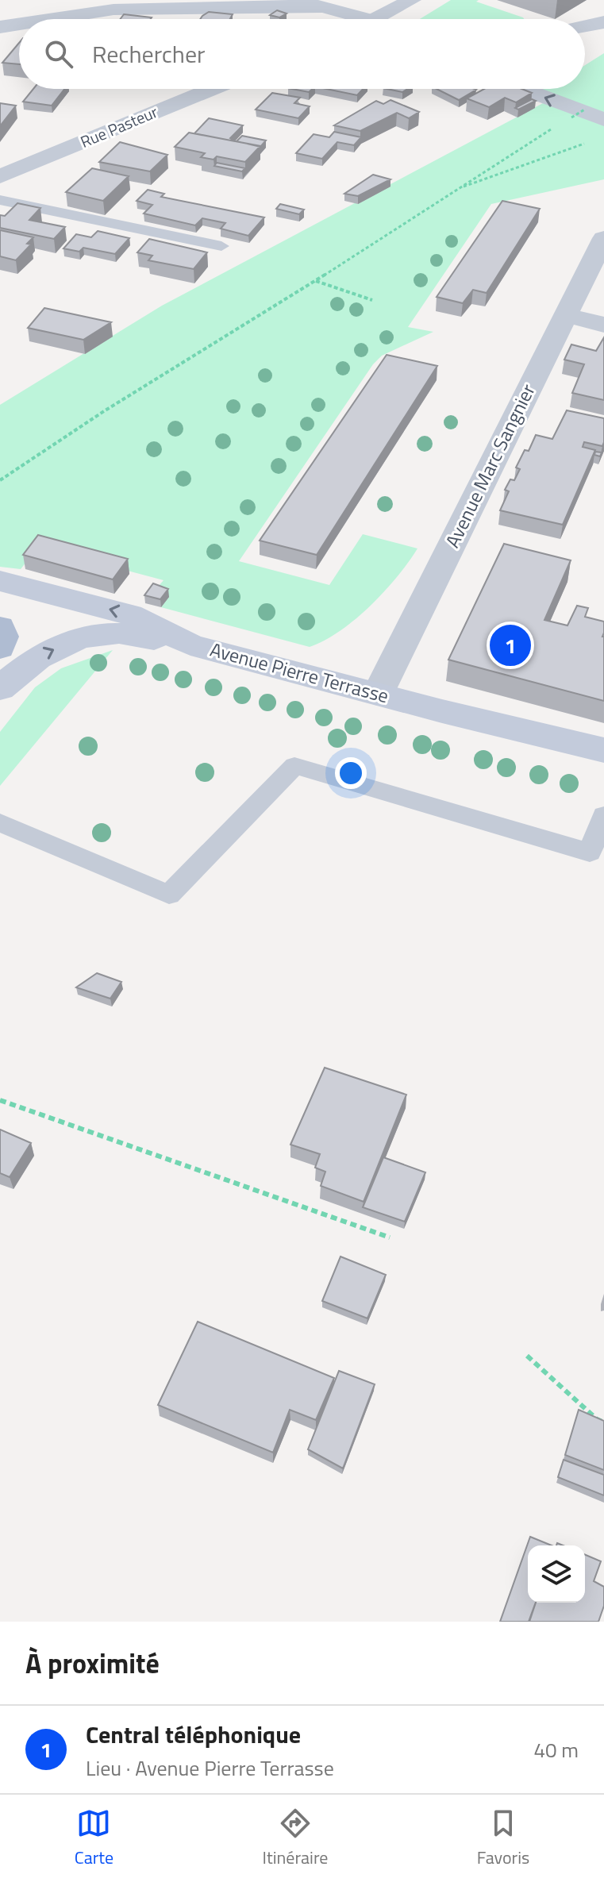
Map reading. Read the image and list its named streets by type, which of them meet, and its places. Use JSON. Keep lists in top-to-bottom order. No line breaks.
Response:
{"streets":{"main road":["Avenue Pierre Terrasse"],"street":["Rue Pasteur","Avenue Marc Sangnier"]},"crossings":[["Avenue Marc Sangnier","Avenue Pierre Terrasse"]],"page":{"search":"Rechercher","pins":"1","heading":"À proximité","list":[{"mark":"1","name":"Central téléphonique","note":"Lieu · Avenue Pierre Terrasse","value":"40 m"}],"nav":["Carte","Itinéraire","Favoris"]}}
